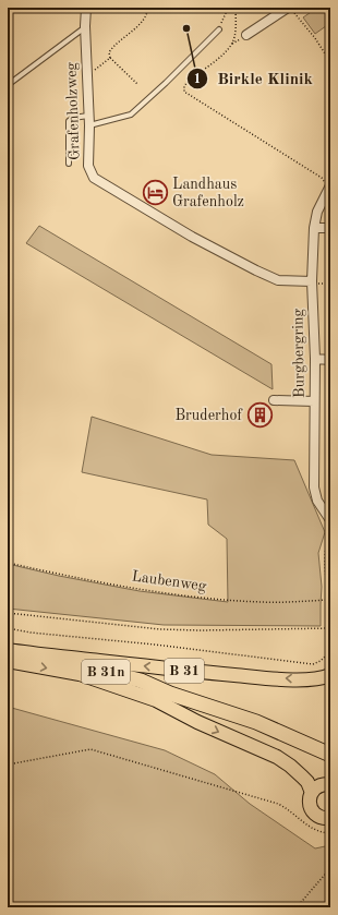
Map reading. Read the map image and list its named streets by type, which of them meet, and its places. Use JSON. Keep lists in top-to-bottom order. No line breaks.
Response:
{"streets":{"highway":["B 31n"],"main road":["B 31"],"street":["Grafenholzweg","Burgbergring"],"path":["Laubenweg"]},"crossings":[["Grafenholzweg","Burgbergring"],["B 31","B 31n"]],"places":{"other":["Birkle Klinik"],"hotel":["Landhaus Grafenholz"],"building":["Bruderhof"]}}
